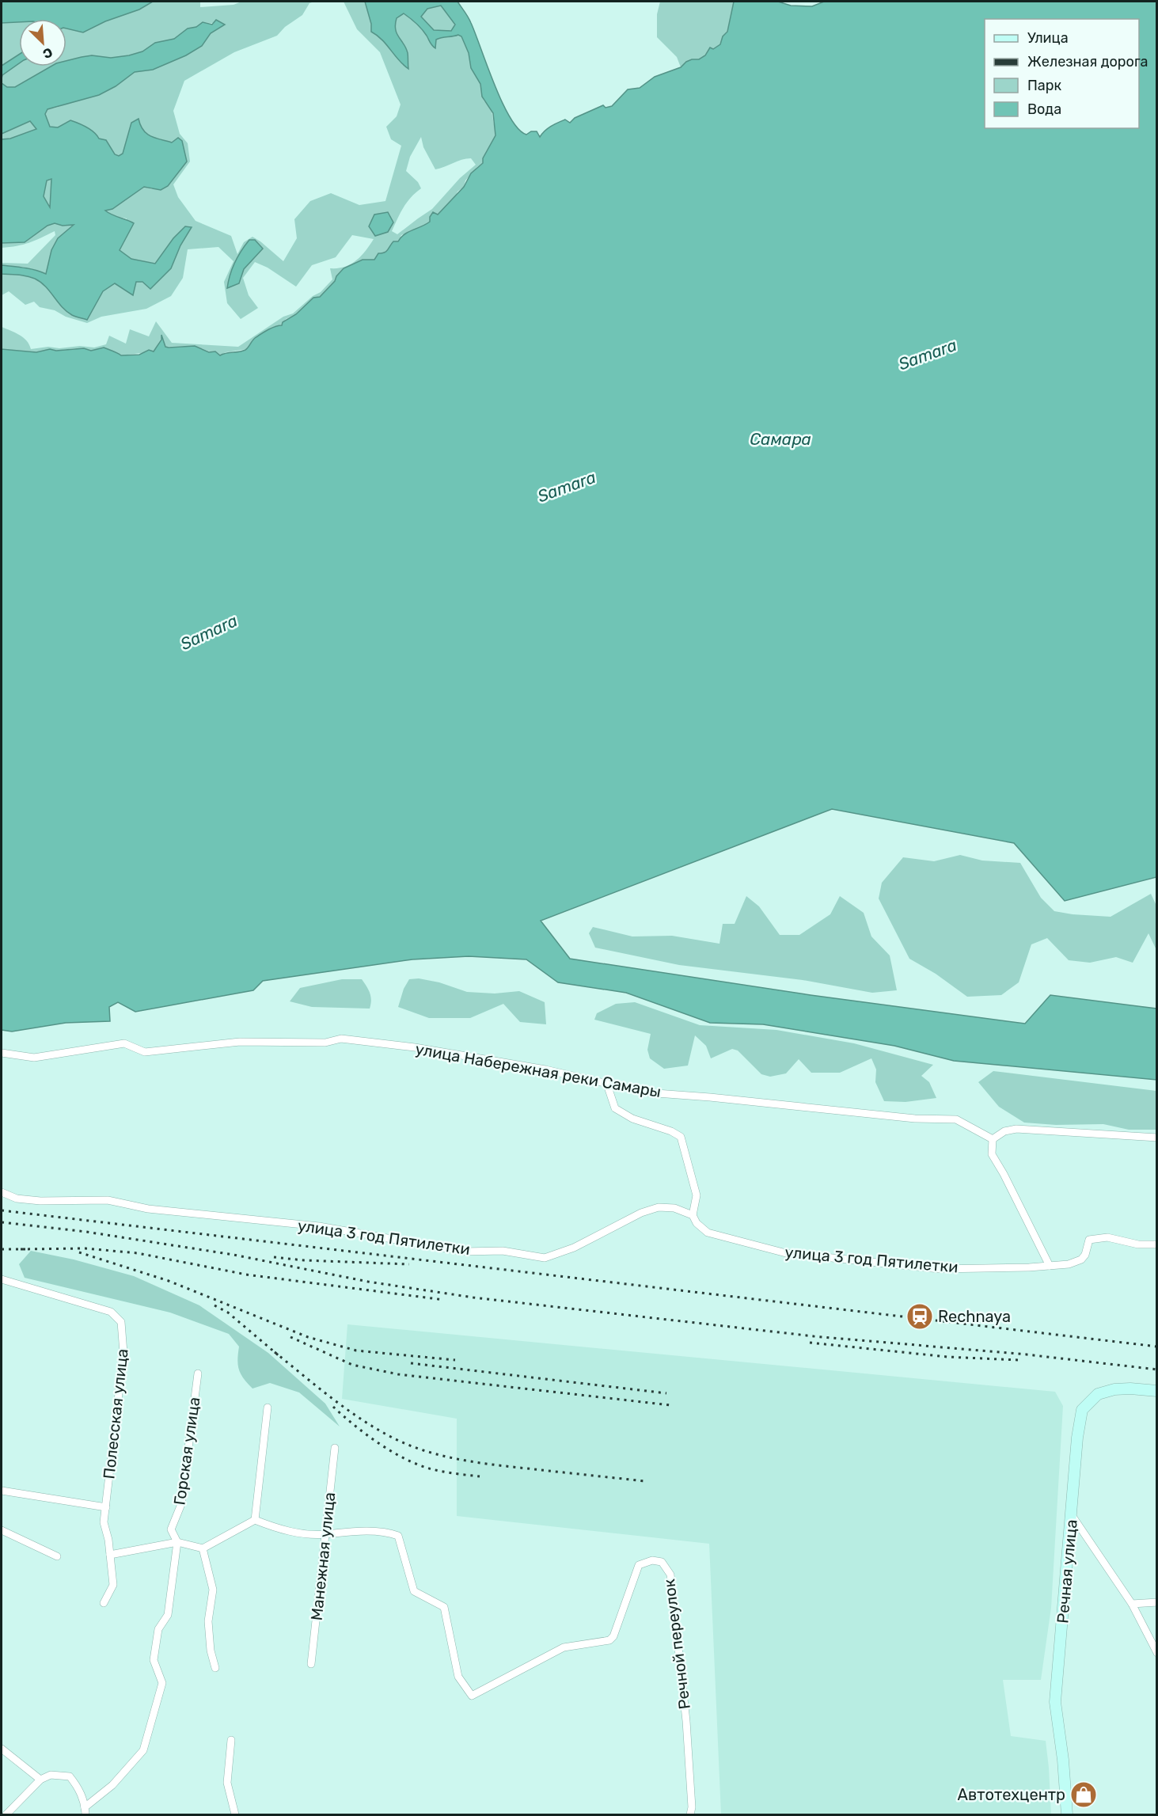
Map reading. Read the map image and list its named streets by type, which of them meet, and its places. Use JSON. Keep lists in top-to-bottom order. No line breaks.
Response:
{"streets":{"street":["улица Набережная реки Самары","улица 3 год Пятилетки","Полесская улица","Горская улица","Манежная улица","Речная улица","Речной переулок"]},"crossings":[["Манежная улица","Речной переулок"]],"water":["Samara","Самара"],"places":{"station":["Rechnaya"],"shop":["Автотехцентр"]},"legend":["Улица","Железная дорога","Парк","Вода"],"north":"bottom right"}
